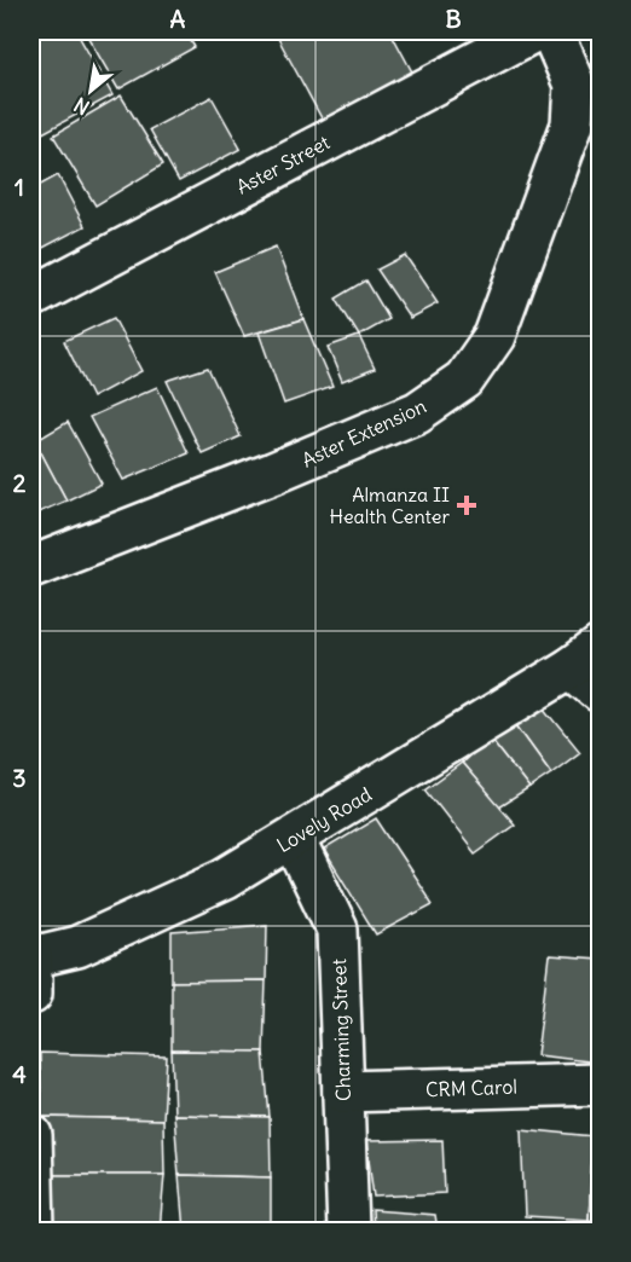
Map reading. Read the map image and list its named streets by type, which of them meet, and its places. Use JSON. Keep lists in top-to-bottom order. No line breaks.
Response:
{"streets":{"street":["Aster Street","Aster Extension","Lovely Road","Charming Street","CRM Carol"]},"crossings":[["Lovely Road","Charming Street"],["Charming Street","CRM Carol"]],"places":{"health":["Almanza II Health Center"]},"north":"bottom left","grid":{"columns":["A","B"],"rows":["1","2","3","4"]}}
